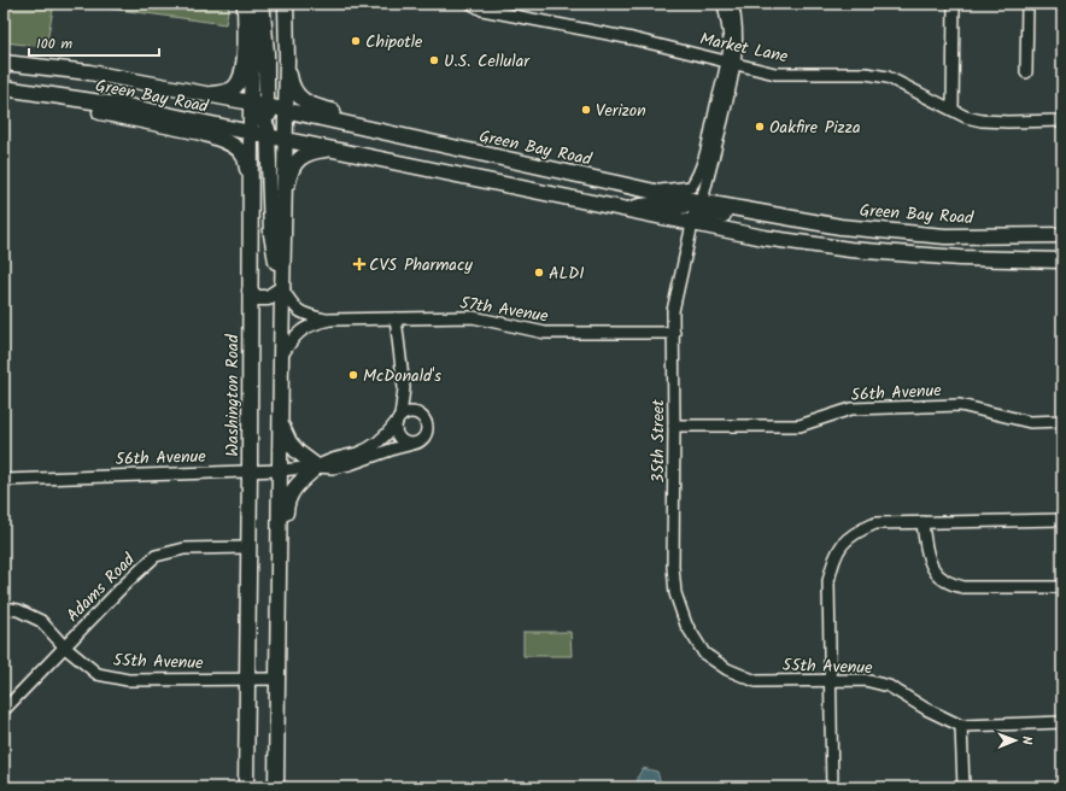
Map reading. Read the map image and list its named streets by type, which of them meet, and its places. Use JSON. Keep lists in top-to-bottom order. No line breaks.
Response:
{"streets":{"main road":["Green Bay Road","Washington Road"],"street":["Market Lane","57th Avenue","56th Avenue","35th Street","Adams Road","55th Avenue"]},"crossings":[["Green Bay Road","Washington Road"],["Green Bay Road","35th Street"],["57th Avenue","56th Avenue"],["57th Avenue","35th Street"],["56th Avenue","Washington Road"],["56th Avenue","35th Street"],["Washington Road","Adams Road"],["Washington Road","55th Avenue"],["35th Street","55th Avenue"],["Adams Road","55th Avenue"]],"places":{"other":["Chipotle","U.S. Cellular","Verizon","Oakfire Pizza","ALDI","McDonald's"],"health":["CVS Pharmacy"]},"scale_bar":"100 m","north":"right"}
